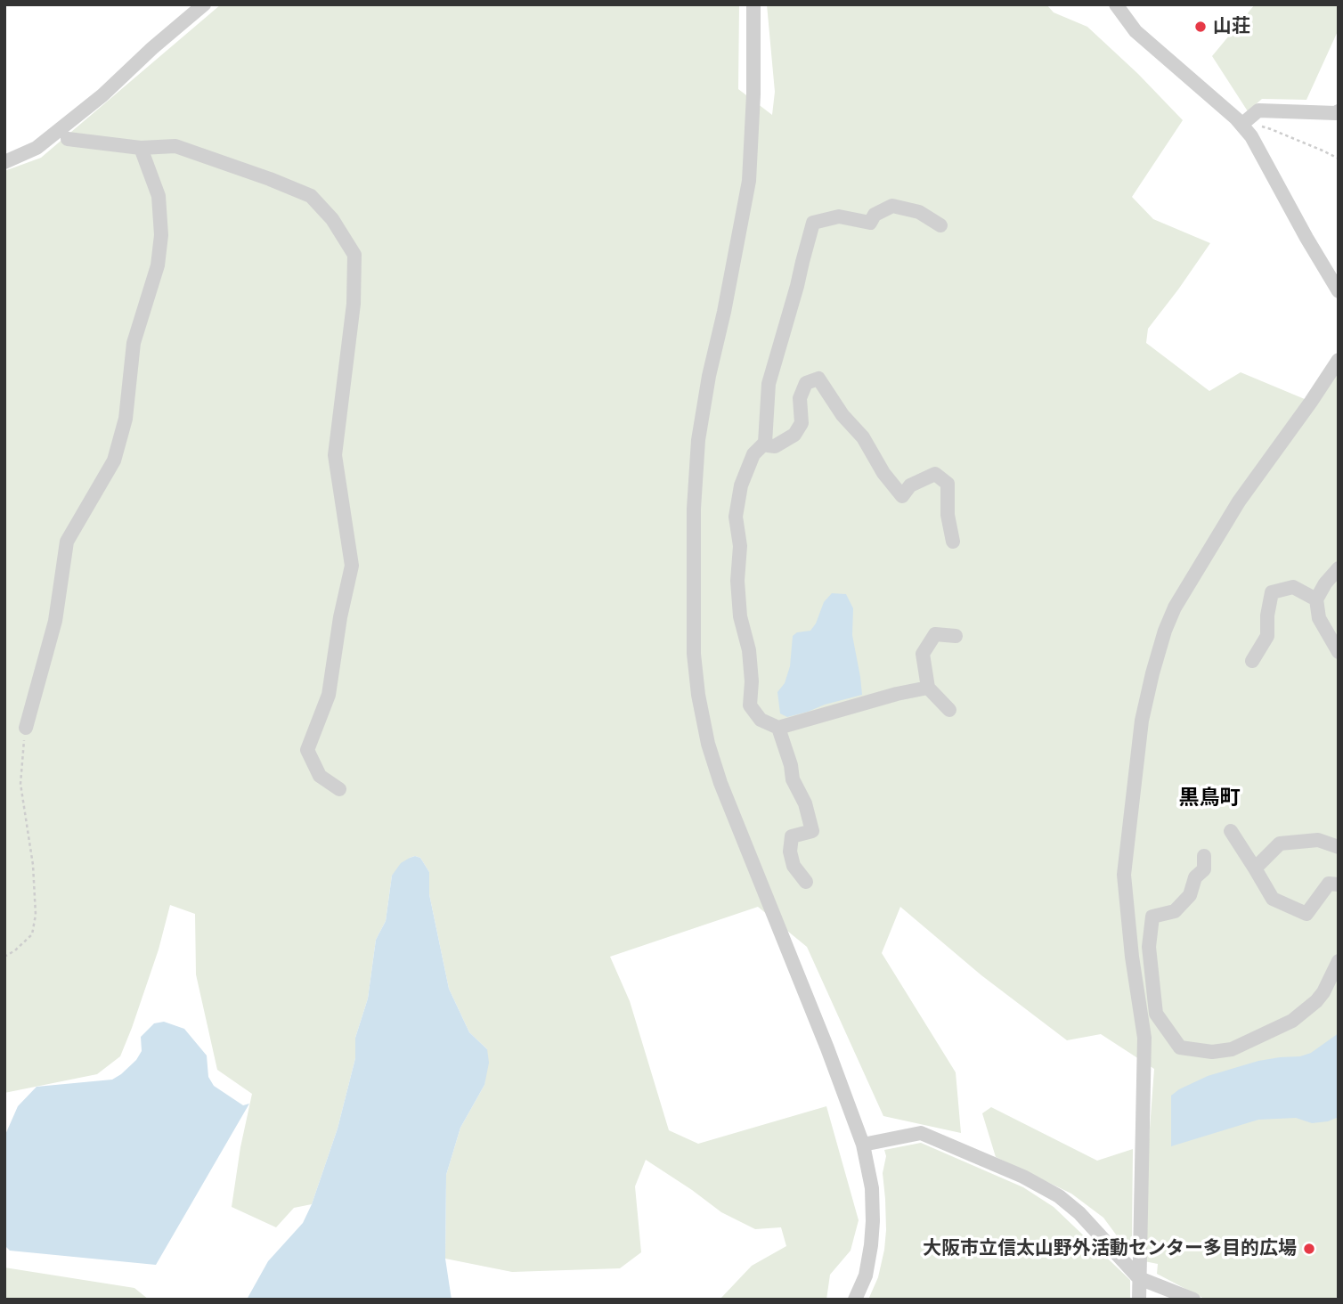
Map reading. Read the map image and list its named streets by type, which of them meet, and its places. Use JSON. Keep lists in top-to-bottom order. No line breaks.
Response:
{"districts":["黒鳥町"],"places":["山荘","大阪市立信太山野外活動センター多目的広場"]}
